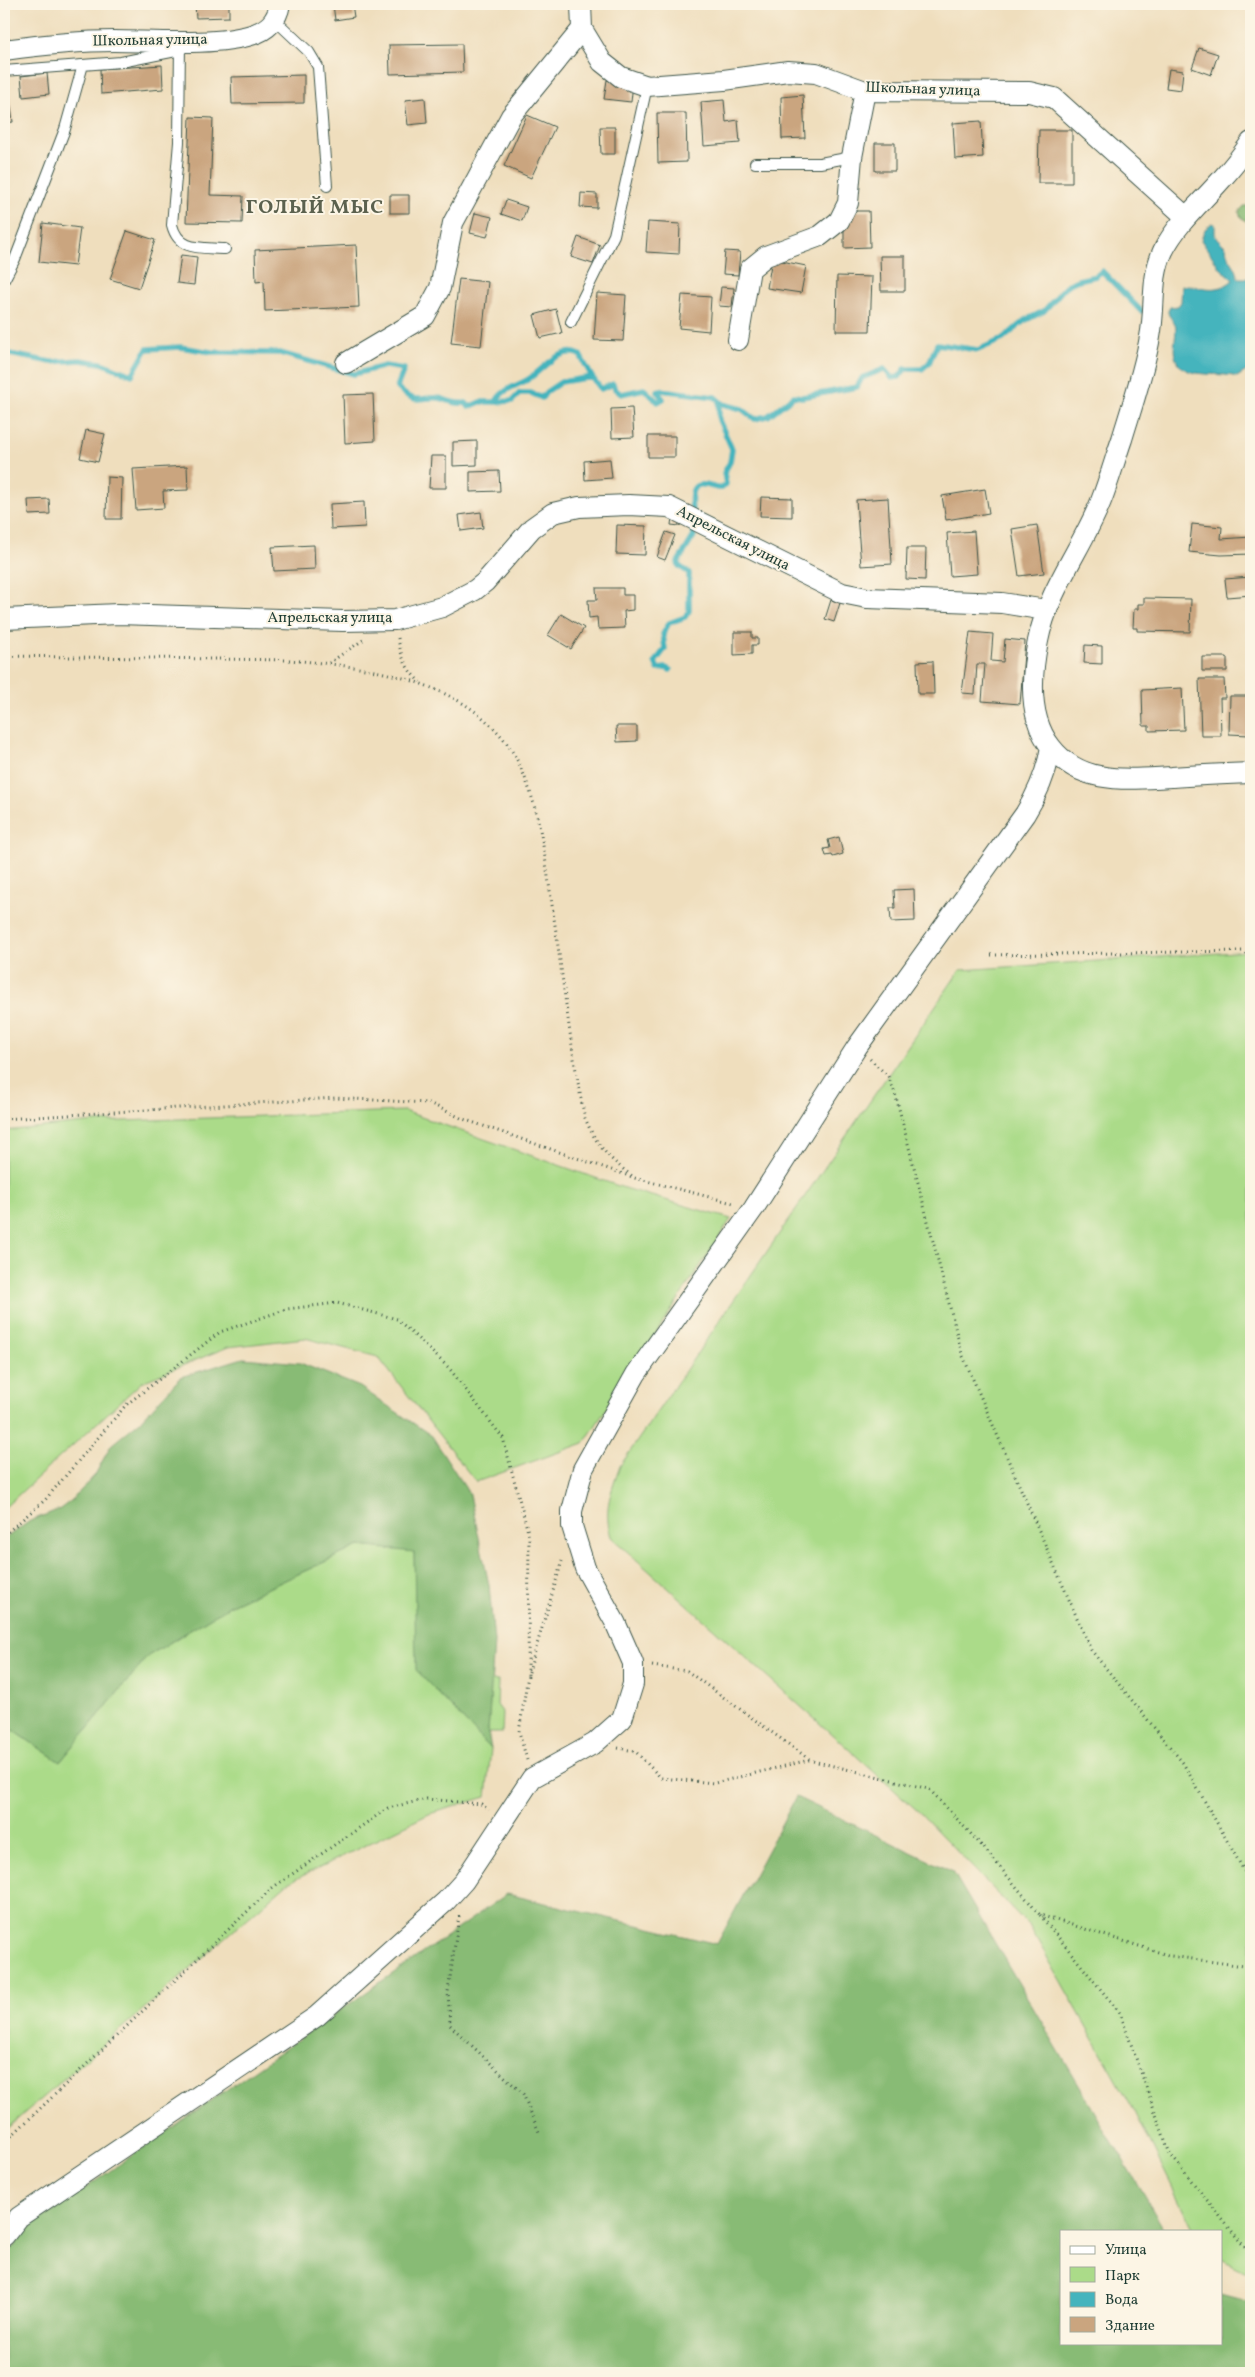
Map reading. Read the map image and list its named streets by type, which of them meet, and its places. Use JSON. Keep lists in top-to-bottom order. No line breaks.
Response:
{"streets":{"street":["Школьная улица","Апрельская улица"]},"districts":["ГОЛЫЙ МЫС"],"legend":["Улица","Парк","Вода","Здание"]}
